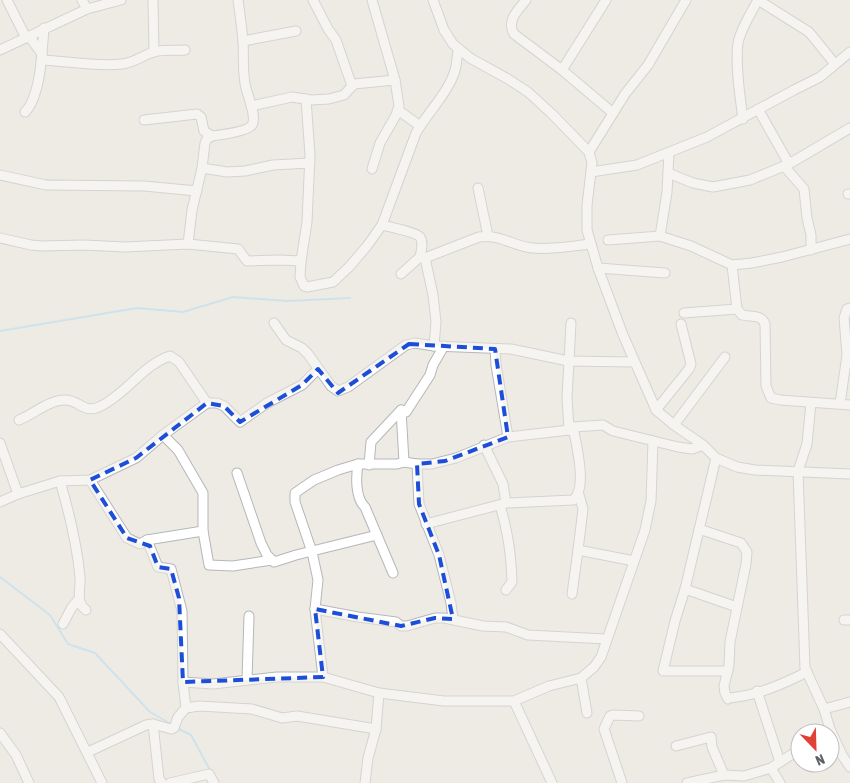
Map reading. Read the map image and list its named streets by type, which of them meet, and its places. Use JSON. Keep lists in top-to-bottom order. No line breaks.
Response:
{"north":"bottom right"}
